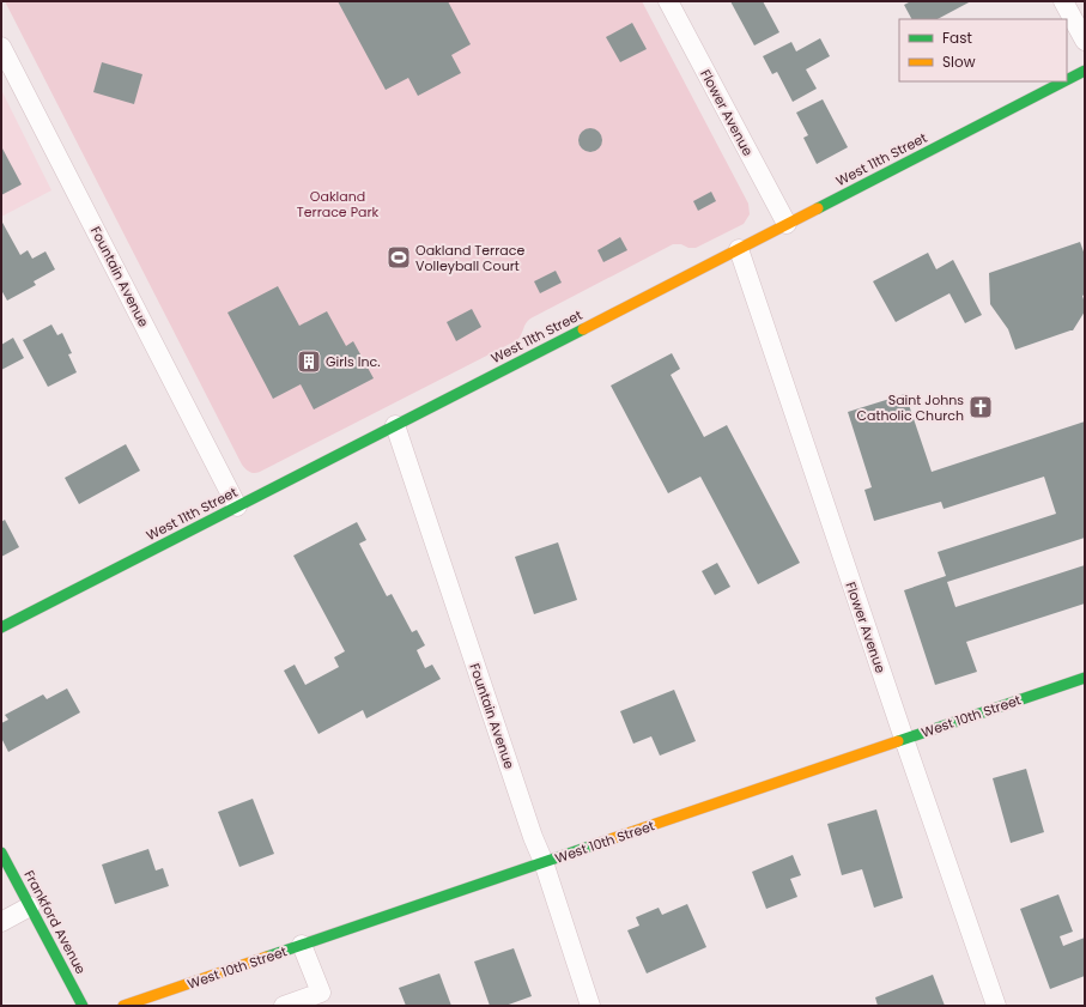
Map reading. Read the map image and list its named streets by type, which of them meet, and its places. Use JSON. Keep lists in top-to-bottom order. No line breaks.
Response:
{"streets":{"main road":["West 11th Street","West 10th Street","Frankford Avenue"],"street":["Flower Avenue","Fountain Avenue"]},"crossings":[["Flower Avenue","West 11th Street"],["Flower Avenue","West 10th Street"],["West 11th Street","Fountain Avenue"],["Fountain Avenue","West 10th Street"]],"parks":["Oakland Terrace Park"],"places":{"sports":["Oakland Terrace Volleyball Court"],"building":["Girls Inc."],"church":["Saint Johns Catholic Church"]},"legend":["Fast","Slow"]}
